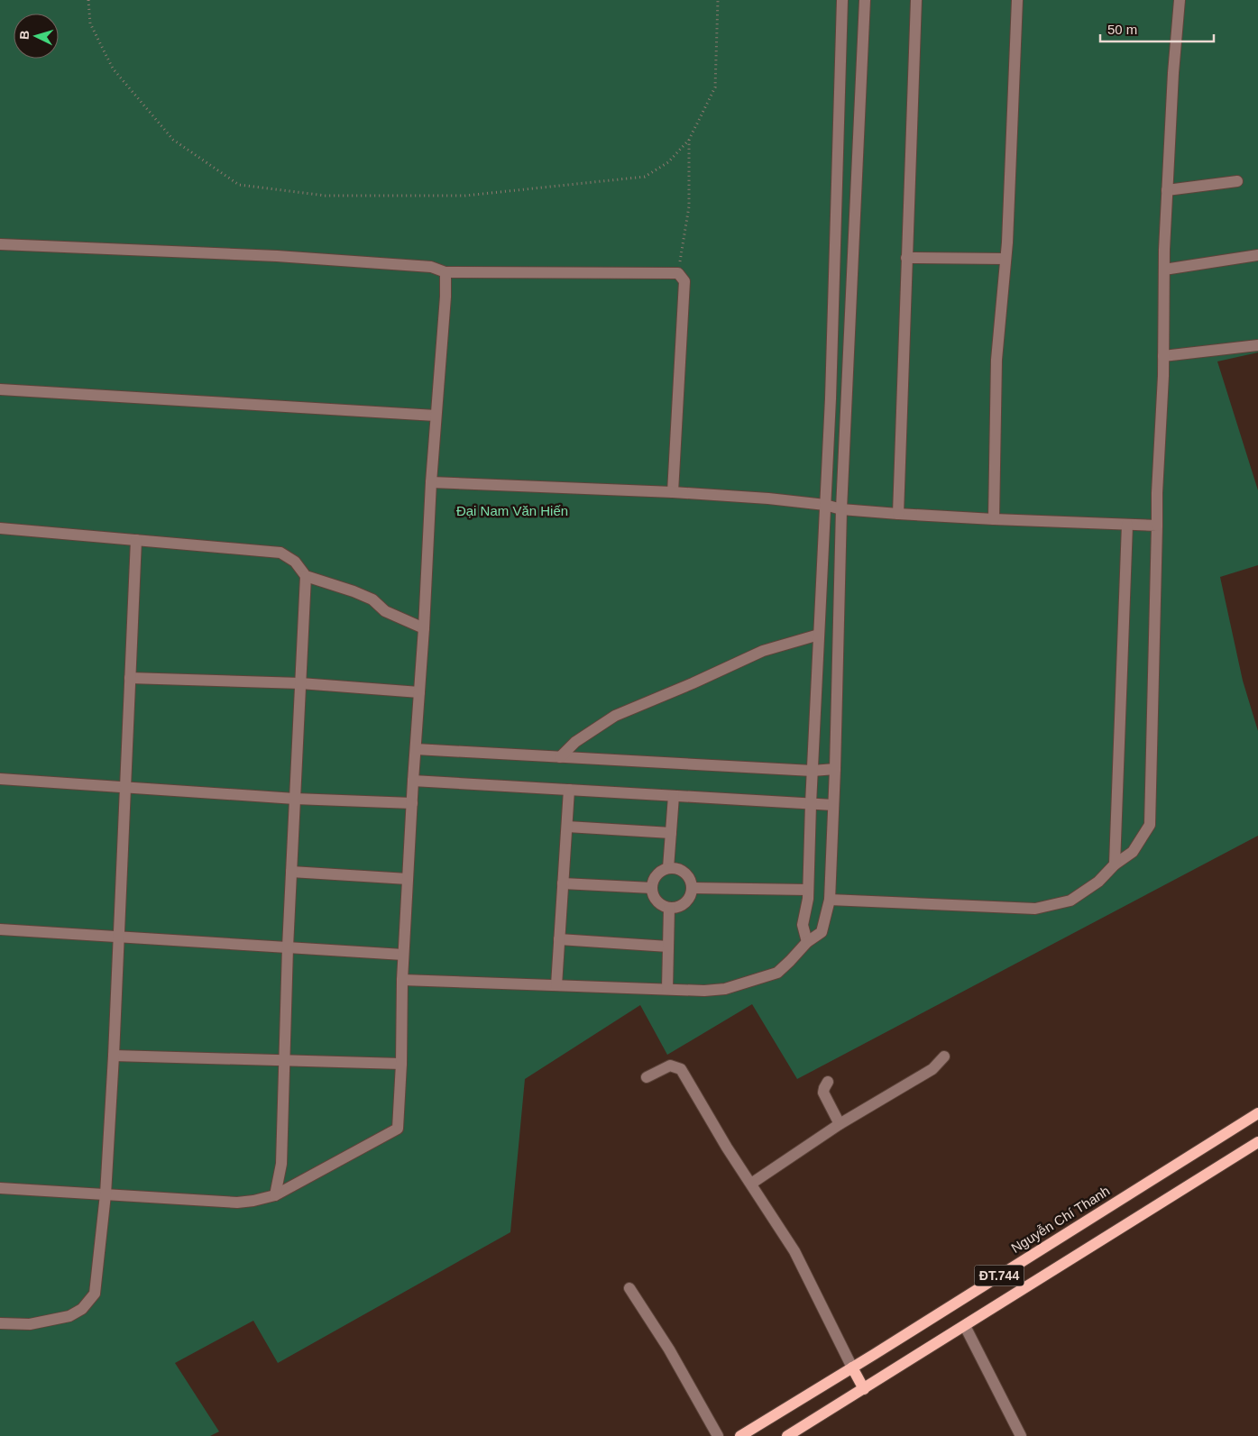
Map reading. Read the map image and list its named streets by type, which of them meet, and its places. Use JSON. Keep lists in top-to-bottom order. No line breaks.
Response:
{"streets":{"main road":["Nguyễn Chí Thanh","ĐT.744"]},"parks":["Đại Nam Văn Hiến"],"scale_bar":"50 m","north":"left"}
